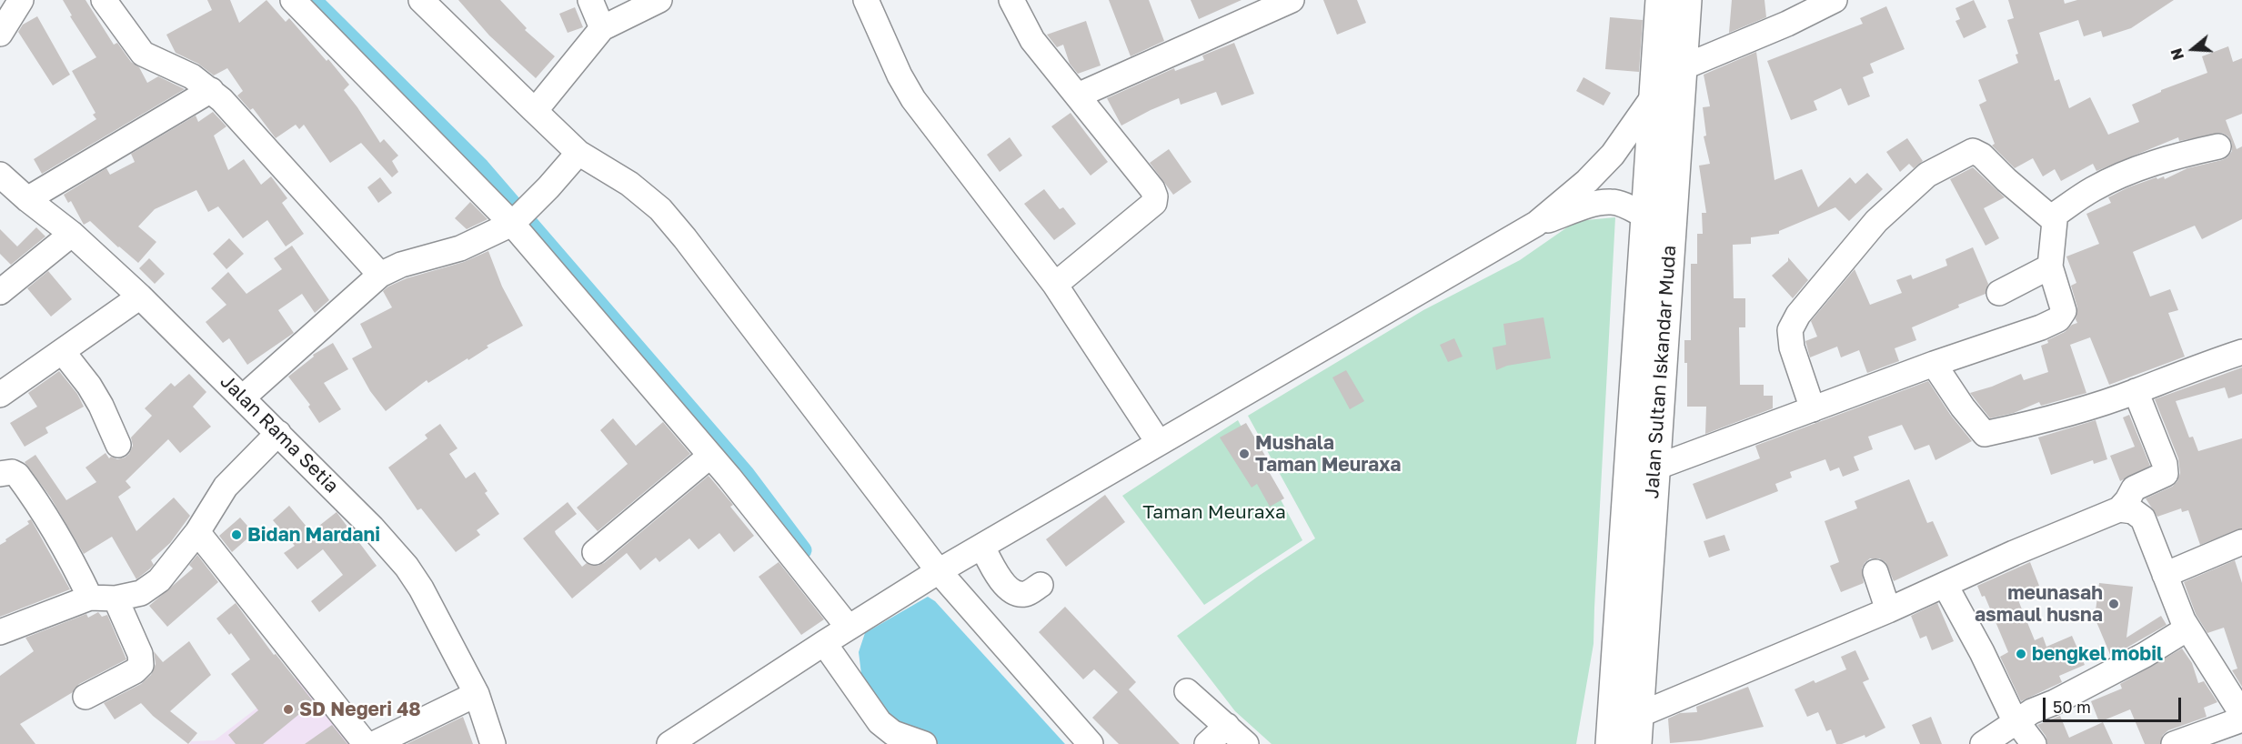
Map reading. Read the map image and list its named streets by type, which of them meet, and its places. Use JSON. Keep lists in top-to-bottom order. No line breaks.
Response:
{"streets":{"highway":["Jalan Sultan Iskandar Muda"],"street":["Jalan Rama Setia"]},"parks":["Taman Meuraxa"],"places":["Mushala Taman Meuraxa","Bidan Mardani","meunasah asmaul husna","bengkel mobil","SD Negeri 48"],"scale_bar":"50 m","north":"left"}
